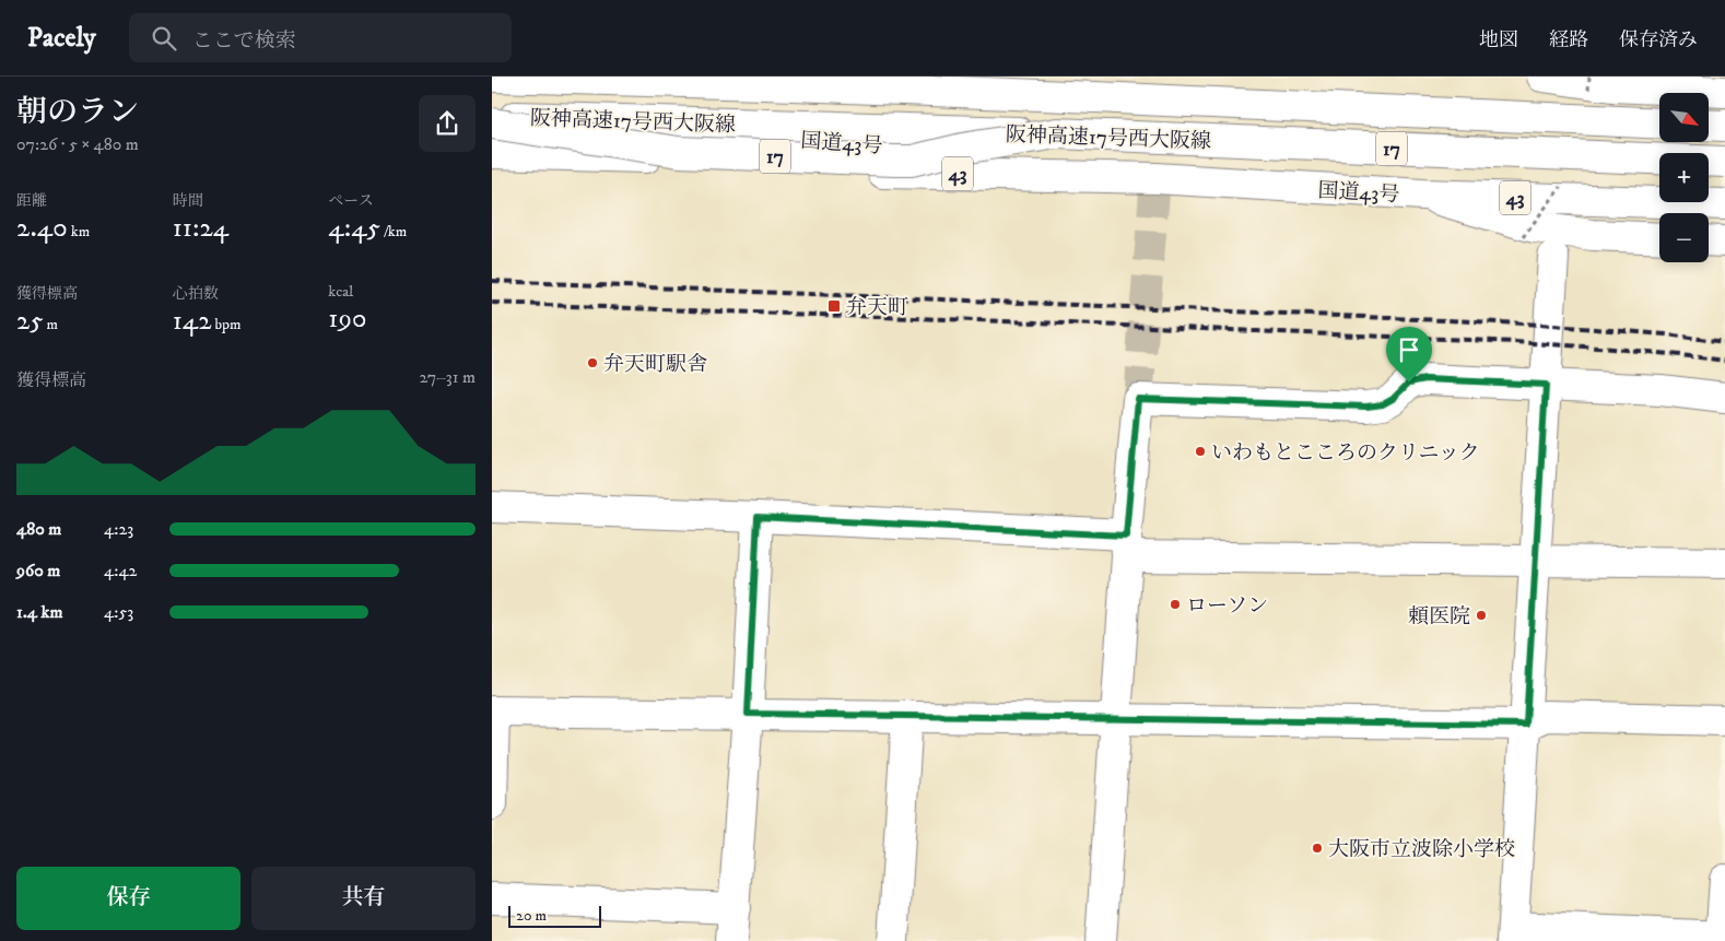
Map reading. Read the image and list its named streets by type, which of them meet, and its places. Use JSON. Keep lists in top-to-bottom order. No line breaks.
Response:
{"streets":{"main road":["阪神高速17号西大阪線","国道43号","17","43"]},"crossings":[["阪神高速17号西大阪線","17"],["国道43号","17"]],"places":{"transit":["弁天町"],"other":["弁天町駅舎","いわもとこころのクリニック","ローソン","頼医院","大阪市立波除小学校"]},"scale_bar":"20 m","north":"bottom right","page":{"header":"Pacely","search":"ここで検索","nav":["地図","経路","保存済み"],"heading":["朝のラン","07:26 · 5 × 480 m"],"map_buttons":["+","−"],"stats":[["距離","2.40 km"],["時間","11:24"],["ペース","4:45 /km"],["獲得標高","25 m"],["心拍数","142 bpm"],["kcal","190"]],"chart":["獲得標高","27–31 m"],"list":[{"name":"480 m","note":"4:23"},{"name":"960 m","note":"4:42"},{"name":"1.4 km","note":"4:53"}],"buttons":["保存","共有"],"scale":"20 m"}}
